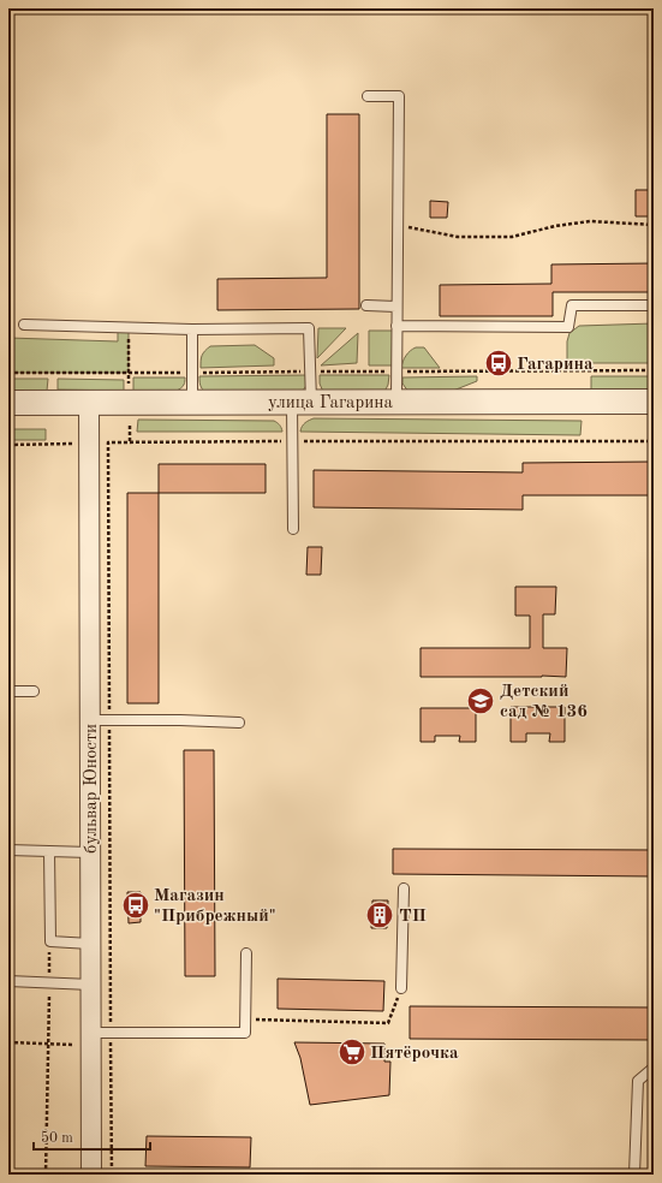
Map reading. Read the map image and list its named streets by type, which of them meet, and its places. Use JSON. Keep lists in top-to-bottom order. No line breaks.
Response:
{"streets":{"street":["улица Гагарина","бульвар Юности"]},"crossings":[["улица Гагарина","бульвар Юности"]],"places":{"bus stop":["Гагарина","Магазин \"Прибрежный\""],"school or university":["Детский сад № 136"],"building":["ТП"],"supermarket":["Пятёрочка"]},"scale_bar":"50 m"}
